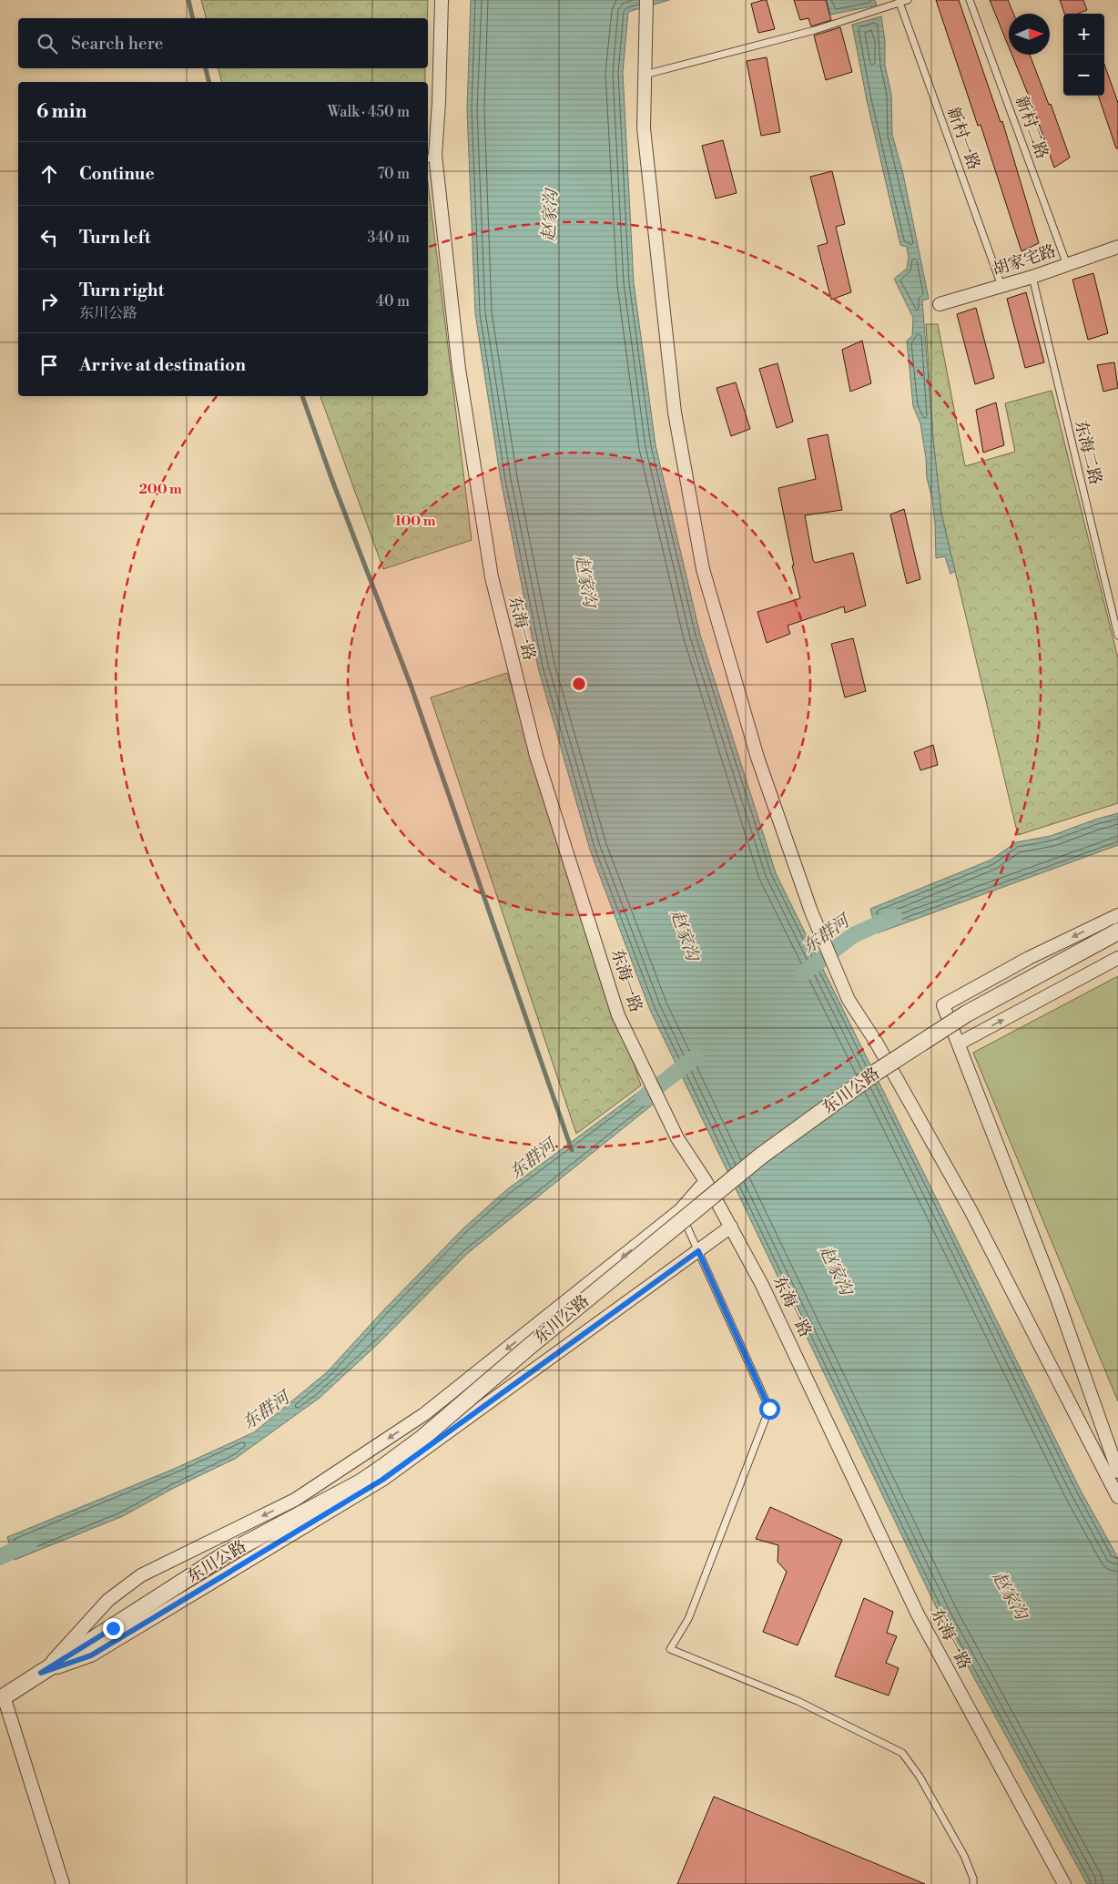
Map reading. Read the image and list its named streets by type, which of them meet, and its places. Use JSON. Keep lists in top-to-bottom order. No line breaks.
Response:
{"streets":{"street":["胡家宅路","东海一路","东川公路"],"lane":["新村二路","新村一路","东海二路"]},"crossings":[["新村二路","胡家宅路"],["新村一路","胡家宅路"],["胡家宅路","东海二路"]],"water":["赵家沟","东群河"],"north":"right","page":{"map_buttons":["+","−"],"search":"Search here","heading":["6 min","Walk · 450 m"],"list":[["Continue","70 m"],["Turn left","340 m"],["Turn right","东川公路","40 m"],"Arrive at destination"]},"rings":["200 m","100 m"]}
